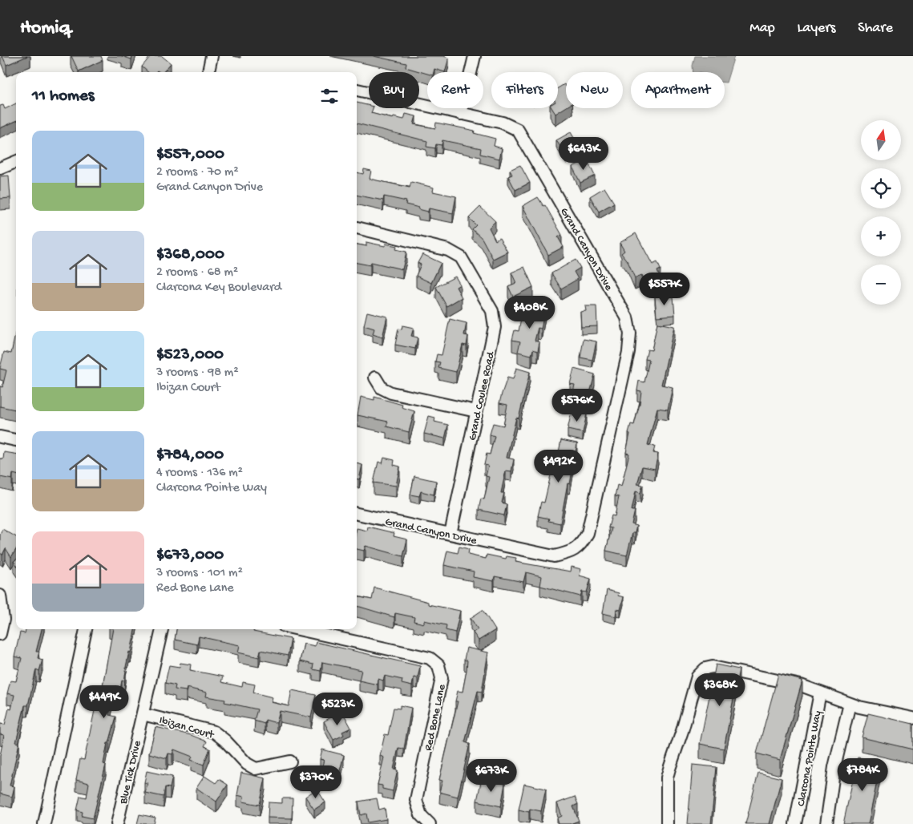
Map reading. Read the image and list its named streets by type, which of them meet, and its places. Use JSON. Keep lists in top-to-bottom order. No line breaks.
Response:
{"streets":{"street":["Grand Canyon Drive","Grand Coulee Road","Red Bone Lane","Ibizan Court","Clarcona Pointe Way","Blue Tick Drive"]},"crossings":[["Grand Canyon Drive","Grand Coulee Road"],["Ibizan Court","Blue Tick Drive"]],"north":"top","page":{"header":"Homiq","nav":["Map","Layers","Share"],"chip":["Buy","Rent","Filters","New","Apartment"],"heading":"11 homes","map_buttons":["+","−"],"list":[{"name":"$557,000","note":"2 rooms · 70 m² · Grand Canyon Drive"},{"name":"$368,000","note":"2 rooms · 68 m² · Clarcona Key Boulevard"},{"name":"$523,000","note":"3 rooms · 98 m² · Ibizan Court"},{"name":"$784,000","note":"4 rooms · 136 m² · Clarcona Pointe Way"},{"name":"$673,000","note":"3 rooms · 101 m² · Red Bone Lane"}],"price":["$643K","$557K","$408K","$576K","$492K","$368K","$449K","$523K","$784K","$673K","$370K"]}}
